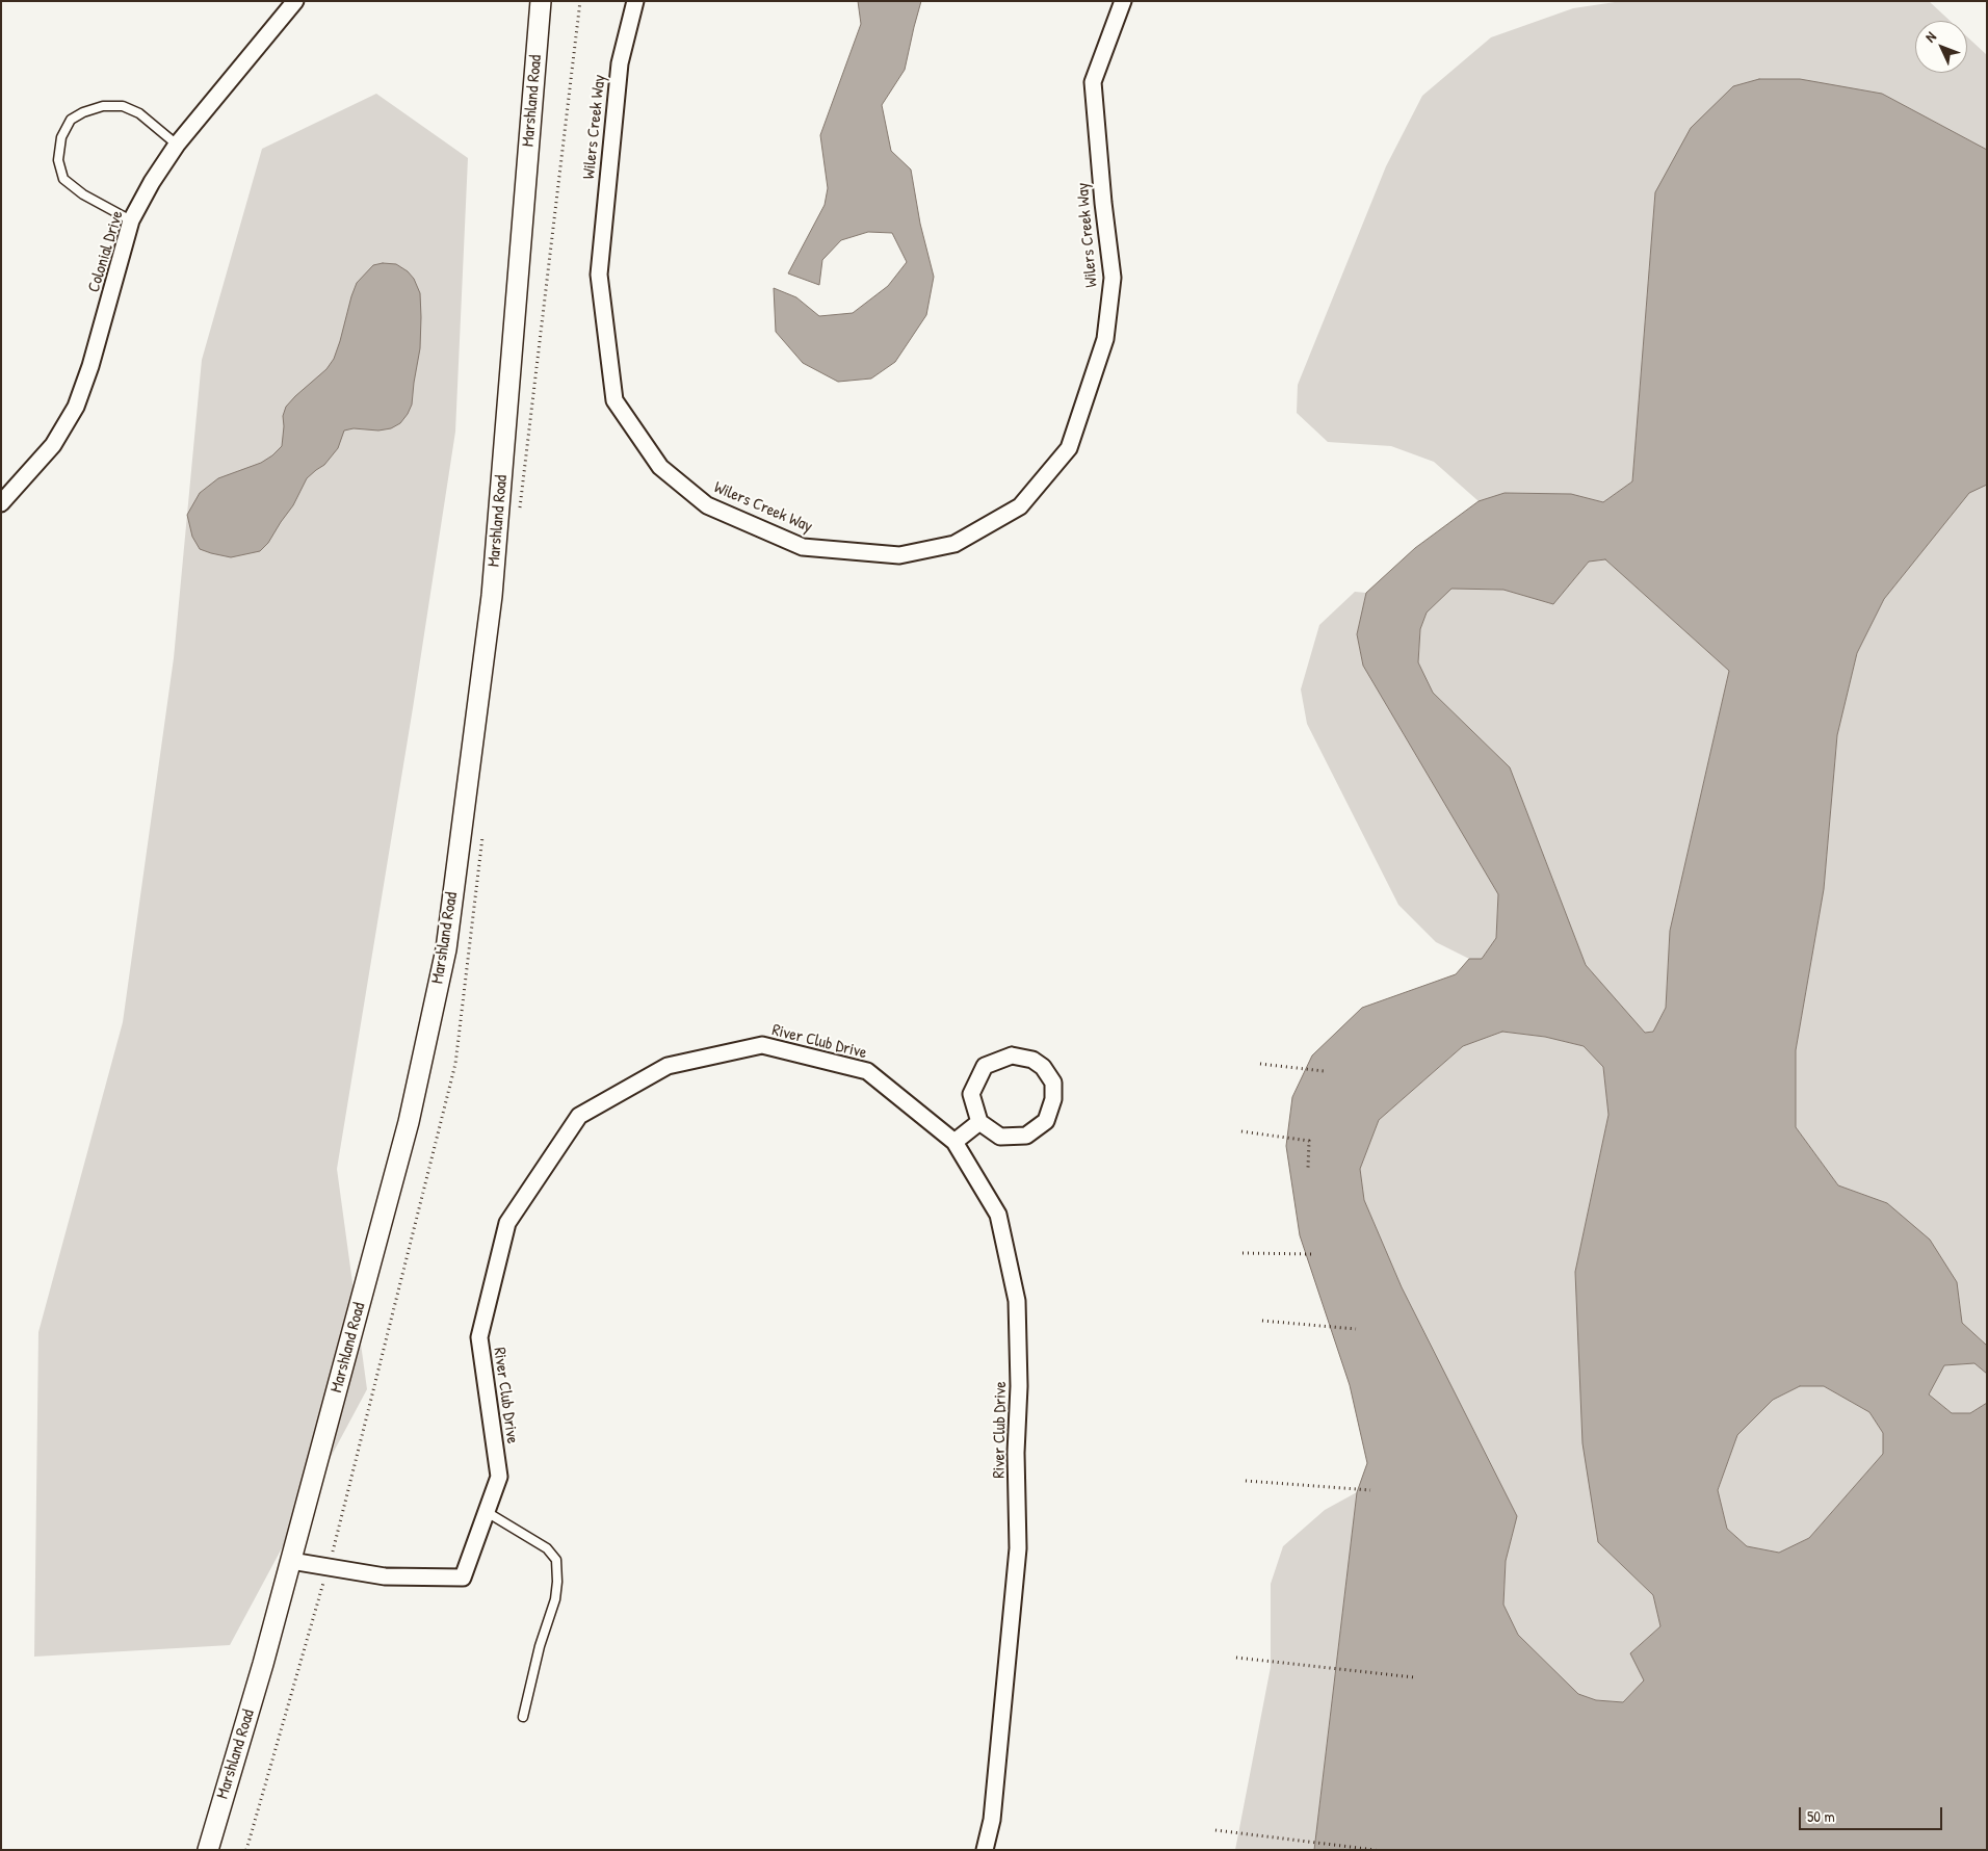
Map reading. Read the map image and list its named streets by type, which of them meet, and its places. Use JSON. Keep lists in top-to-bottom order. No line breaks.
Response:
{"streets":{"street":["Marshland Road","Wilers Creek Way","Colonial Drive","River Club Drive"]},"crossings":[["Marshland Road","River Club Drive"]],"scale_bar":"50 m","north":"top left"}
